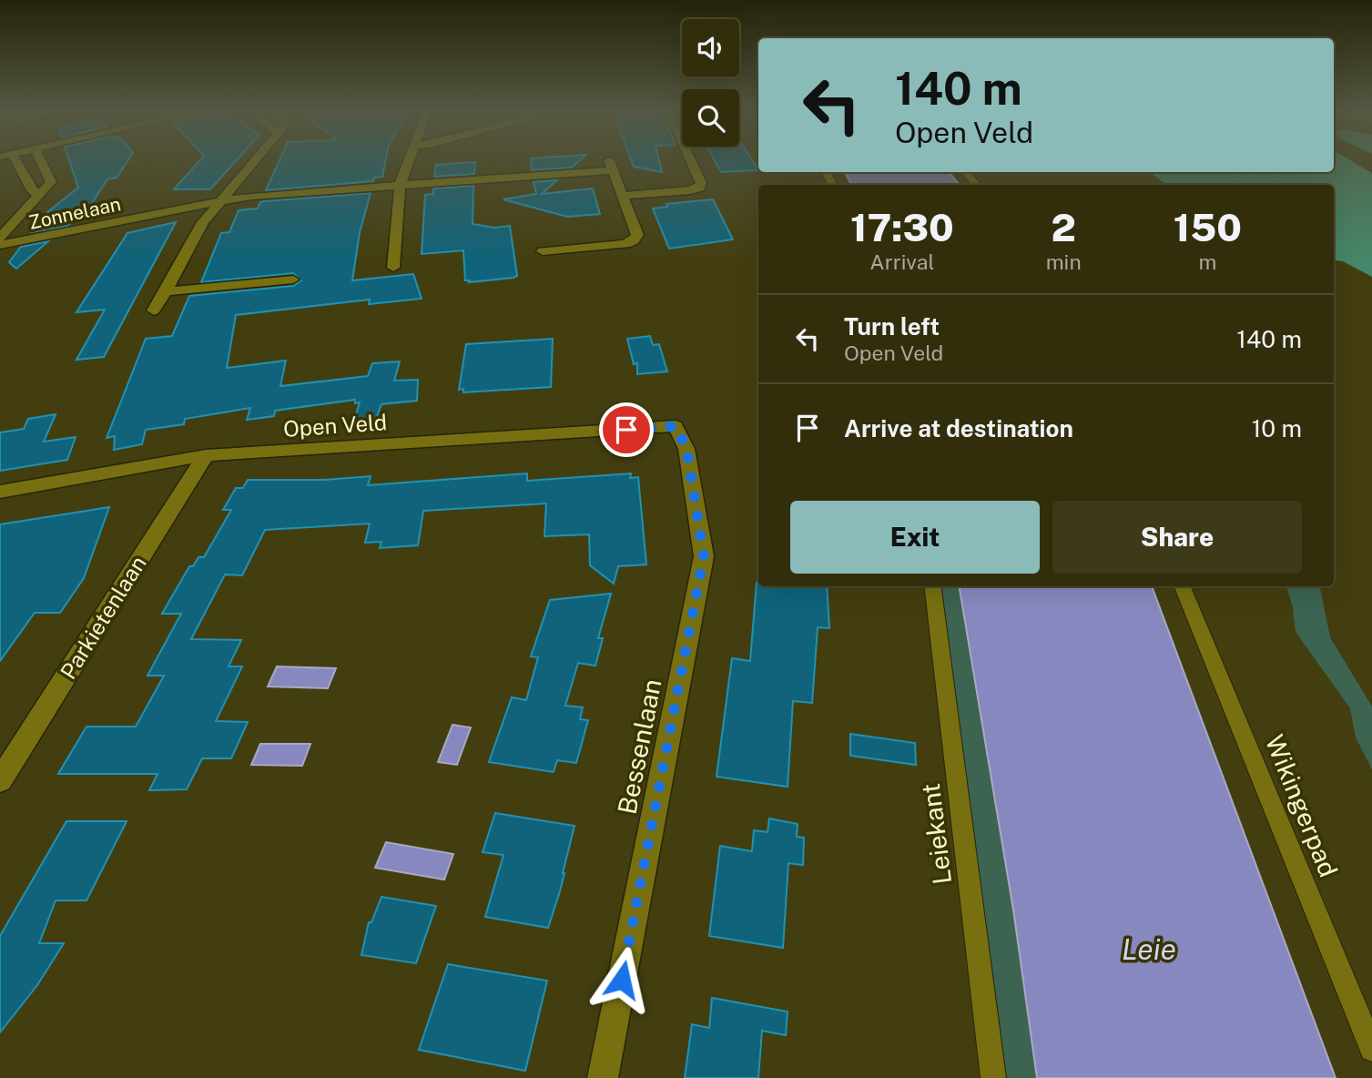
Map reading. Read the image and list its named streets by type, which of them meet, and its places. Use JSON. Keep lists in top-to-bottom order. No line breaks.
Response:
{"streets":{"street":["Zonnelaan","Open Veld","Parkietenlaan","Bessenlaan"],"lane":["Wikingerpad","Leiekant"]},"crossings":[["Open Veld","Parkietenlaan"],["Open Veld","Bessenlaan"]],"water":["Leie"],"page":{"turn":["140 m","Open Veld"],"eta":["17:30","Arrival","2","min","150","m"],"list":[{"name":"Turn left","note":"Open Veld","value":"140 m"},{"name":"Arrive at destination","value":"10 m"}],"buttons":["Exit","Share"]}}
